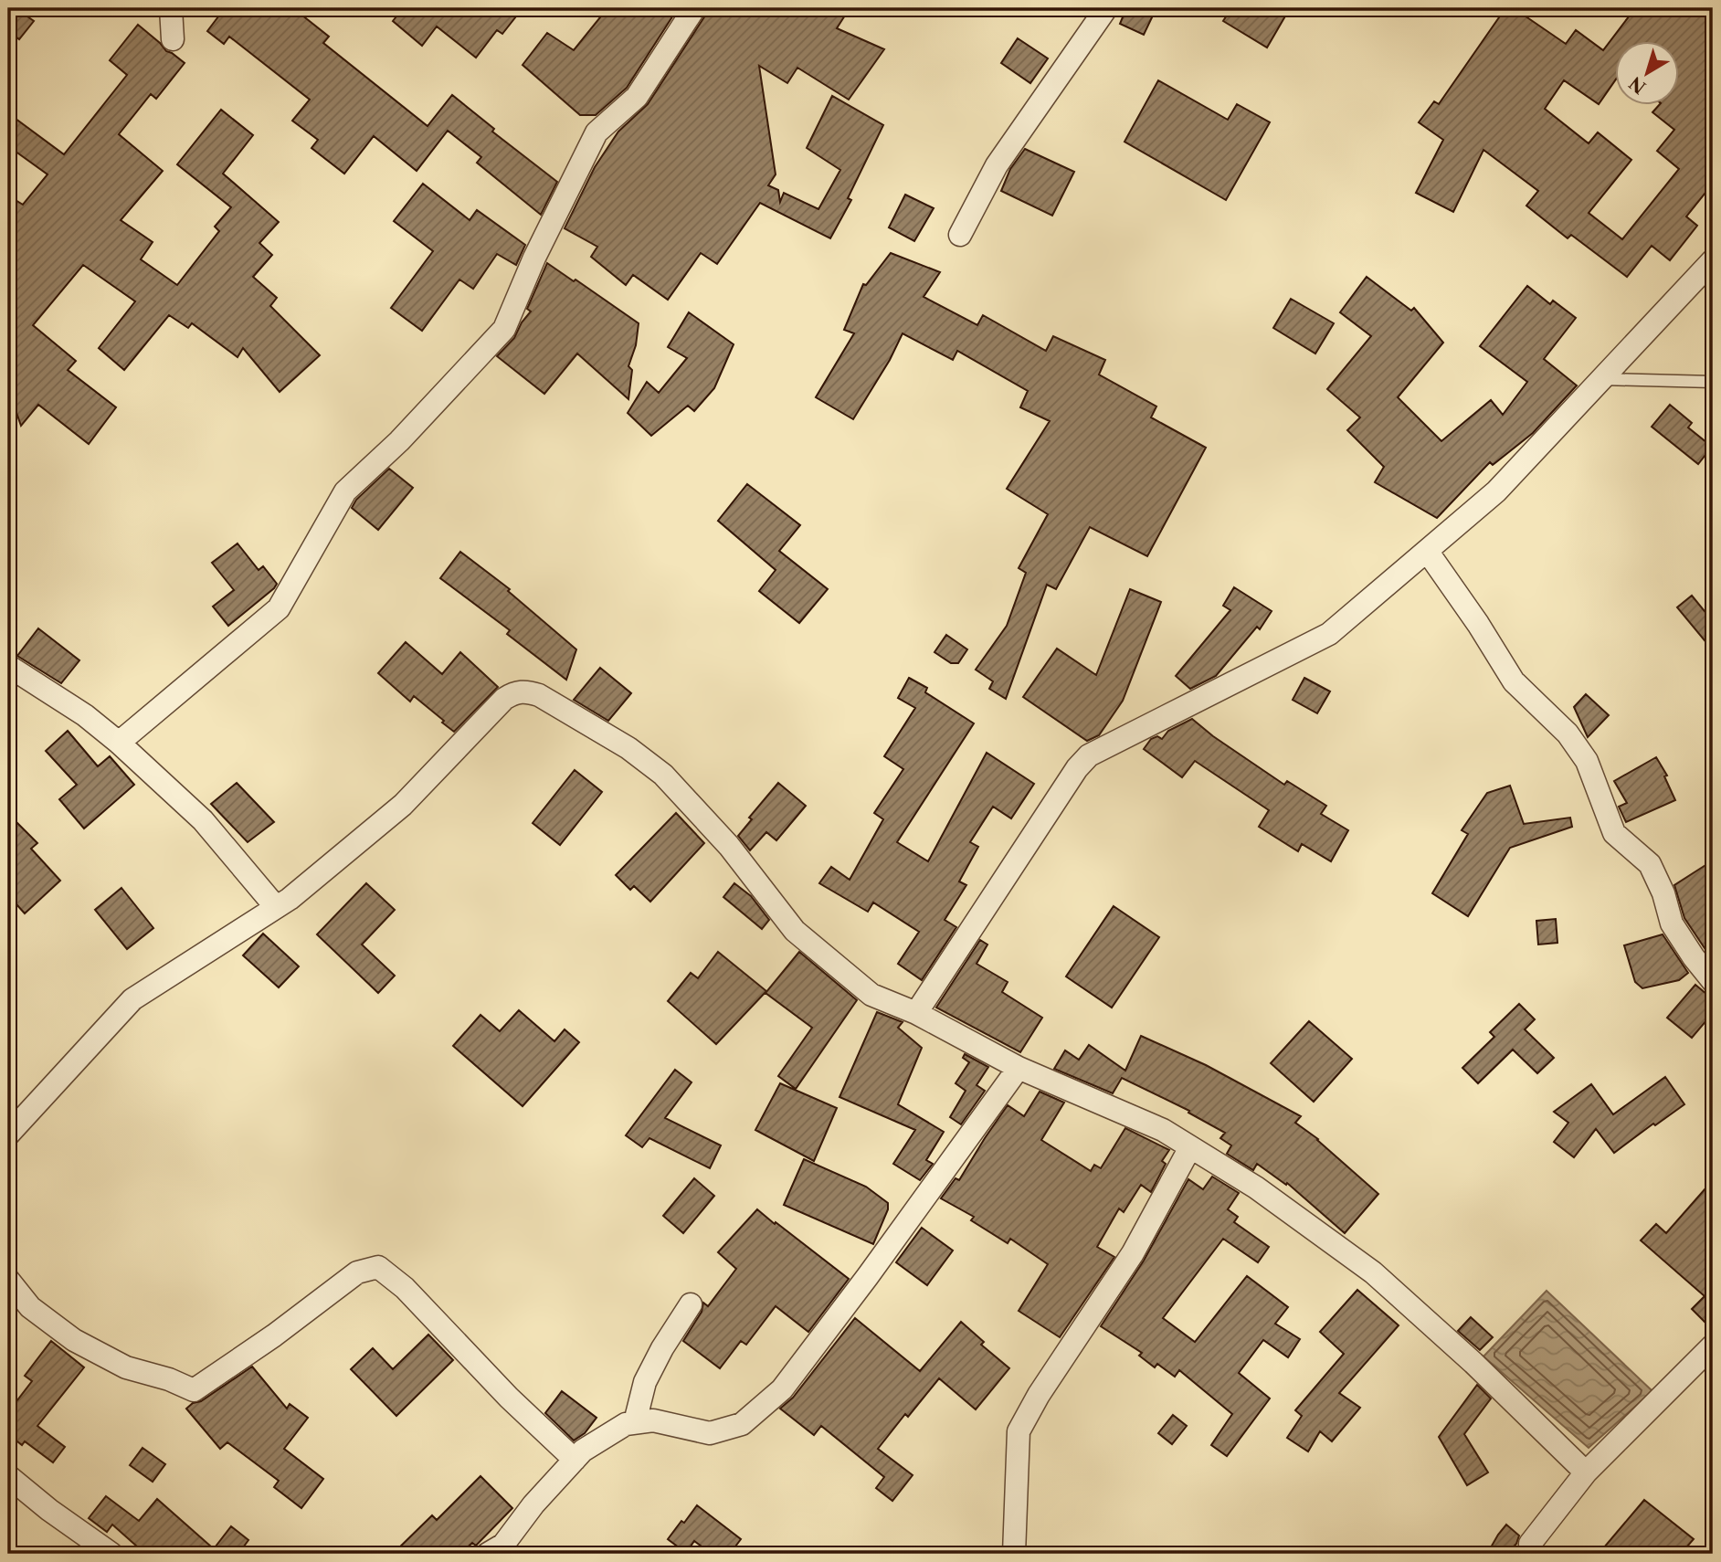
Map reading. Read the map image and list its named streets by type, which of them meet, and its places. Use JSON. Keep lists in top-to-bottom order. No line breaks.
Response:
{"north":"bottom left"}
